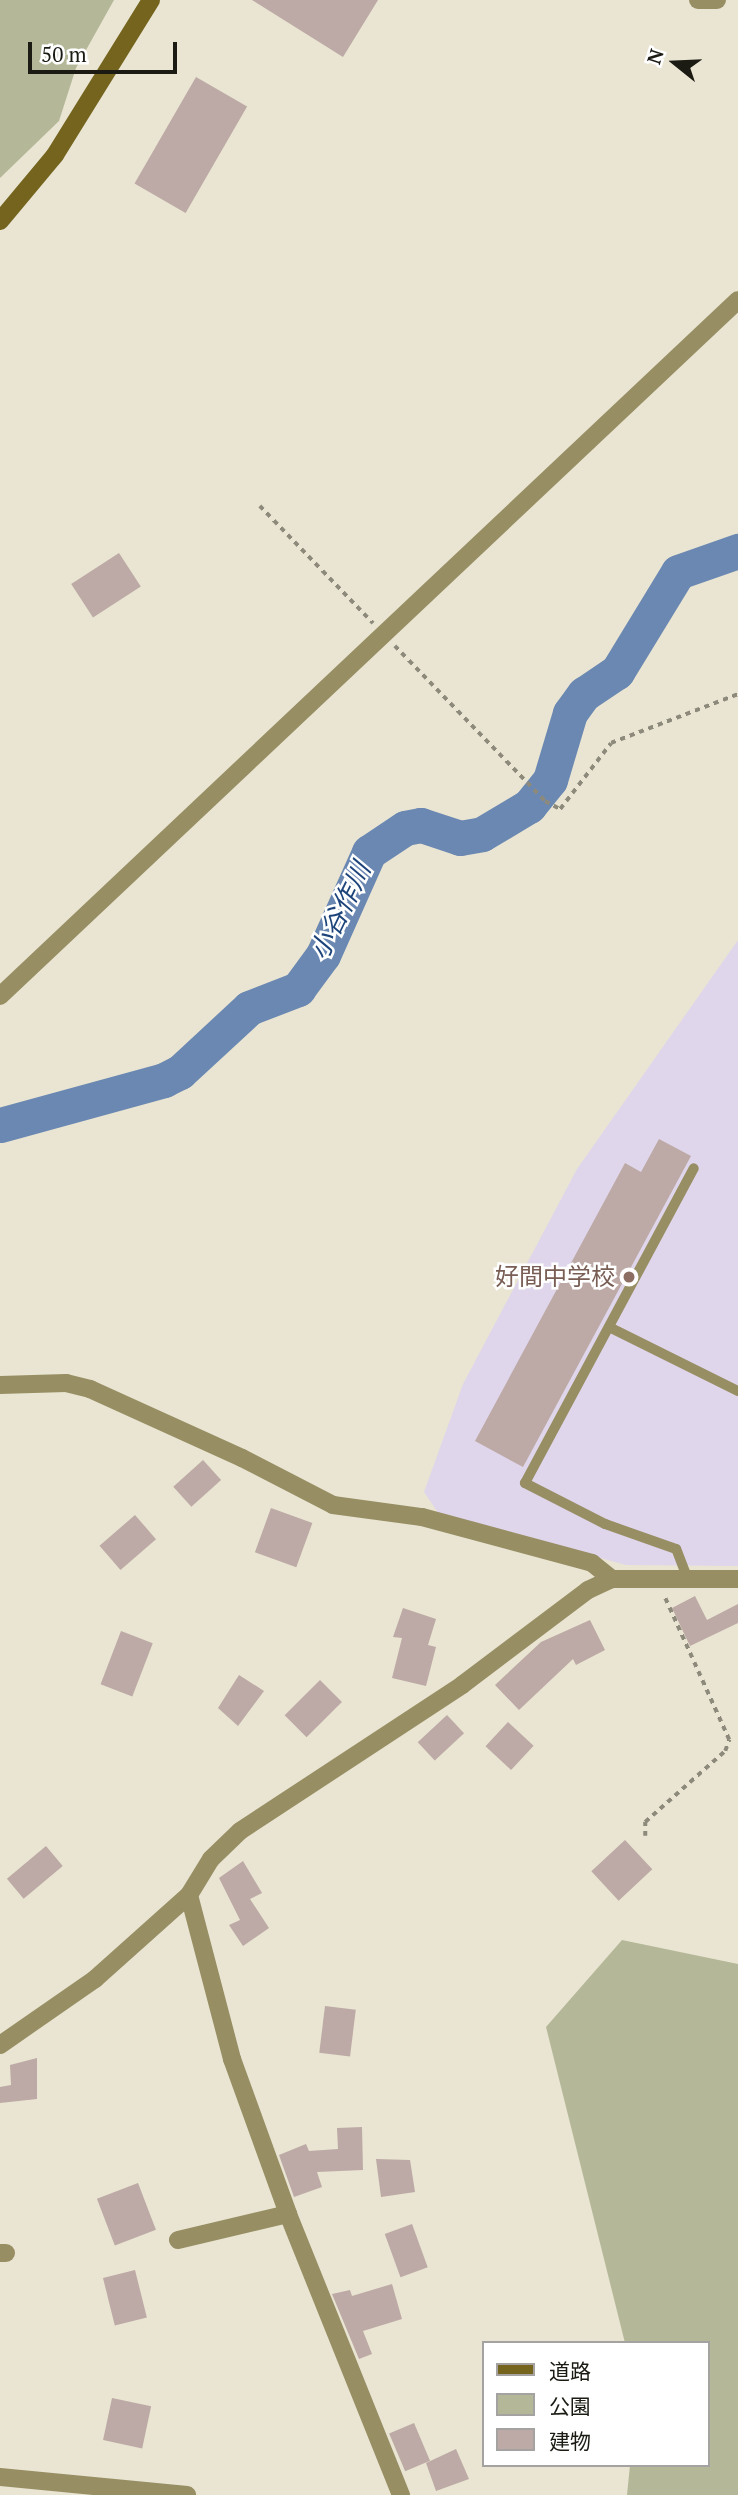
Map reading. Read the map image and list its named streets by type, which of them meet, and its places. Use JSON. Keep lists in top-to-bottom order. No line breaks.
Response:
{"water":["小谷作川"],"places":["好間中学校"],"legend":["道路","公園","建物"],"scale_bar":"50 m","north":"left"}
